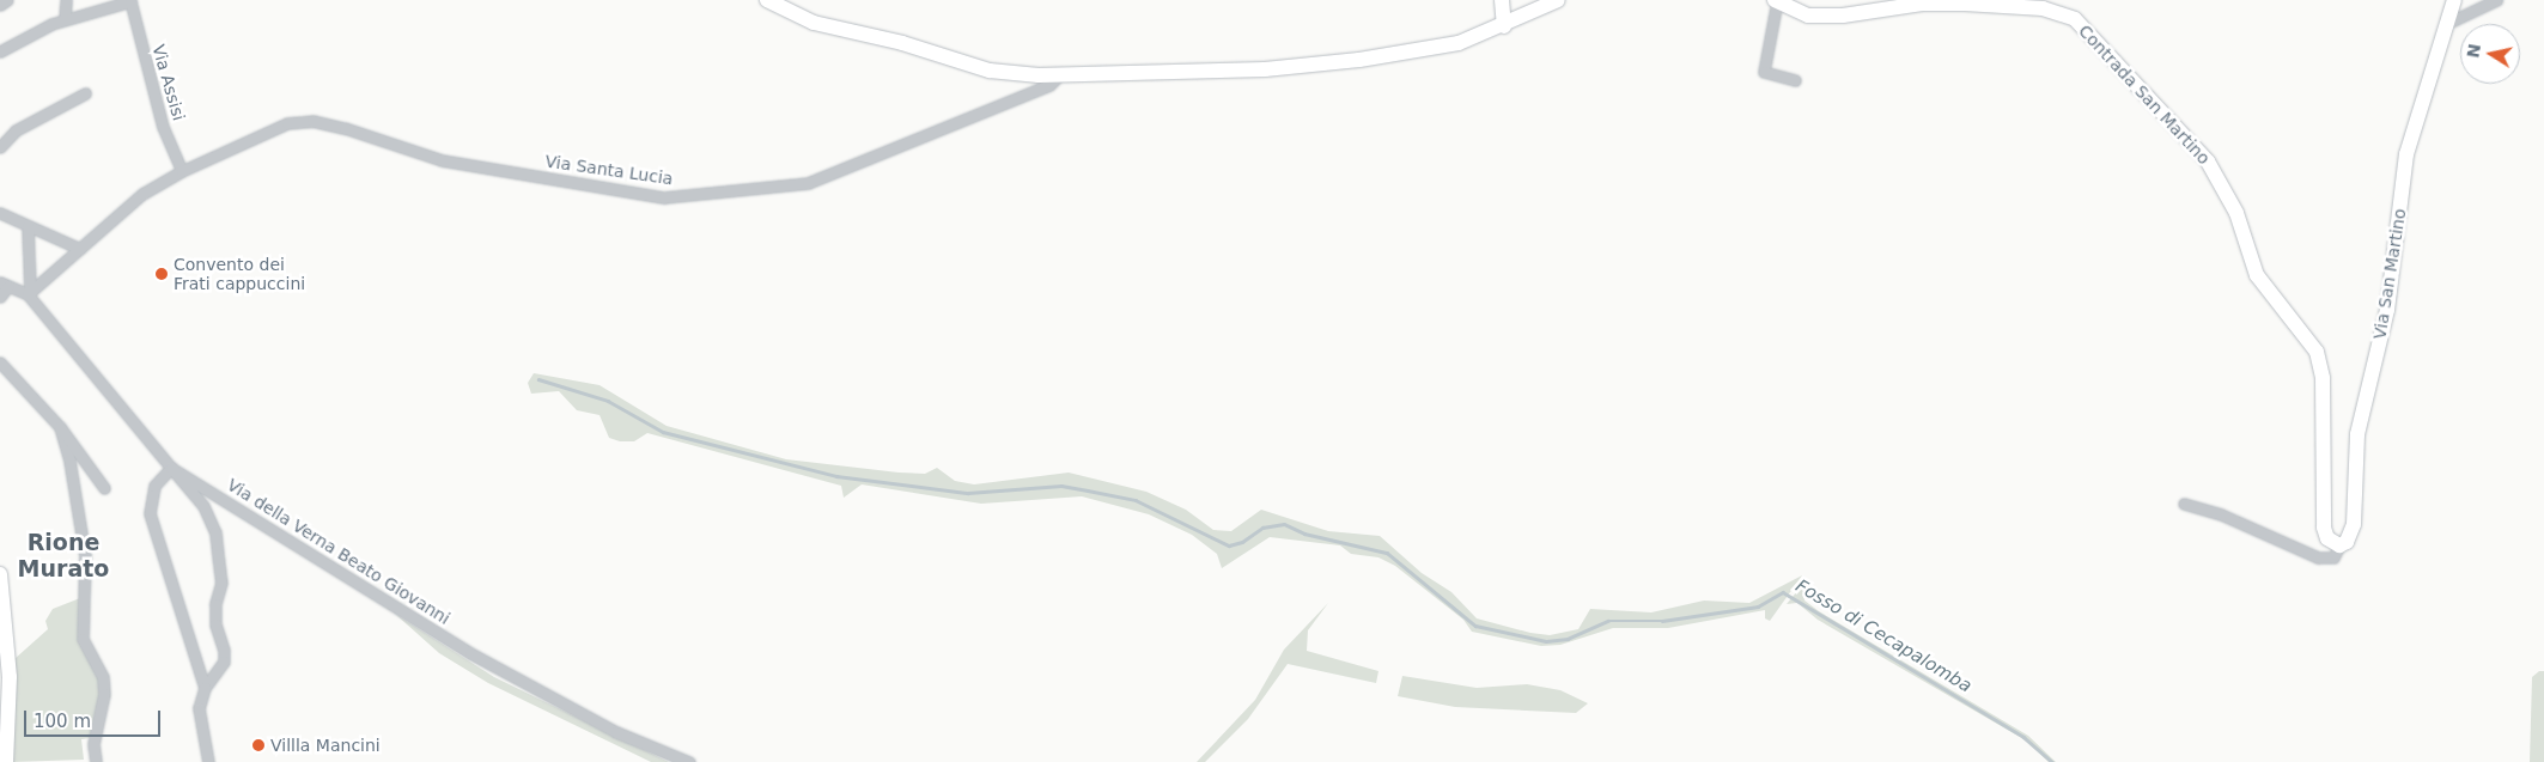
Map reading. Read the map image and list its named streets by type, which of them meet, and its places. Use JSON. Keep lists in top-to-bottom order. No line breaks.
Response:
{"streets":{"main road":["Contrada San Martino","Via San Martino"],"street":["Via Assisi","Via Santa Lucia","Via della Verna Beato Giovanni"]},"crossings":[["Via Assisi","Via Santa Lucia"],["Contrada San Martino","Via San Martino"],["Via Santa Lucia","Via della Verna Beato Giovanni"]],"districts":["Rione Murato"],"water":["Fosso di Cecapalomba"],"places":["Convento dei Frati cappuccini","Villla Mancini"],"scale_bar":"100 m","north":"left"}
